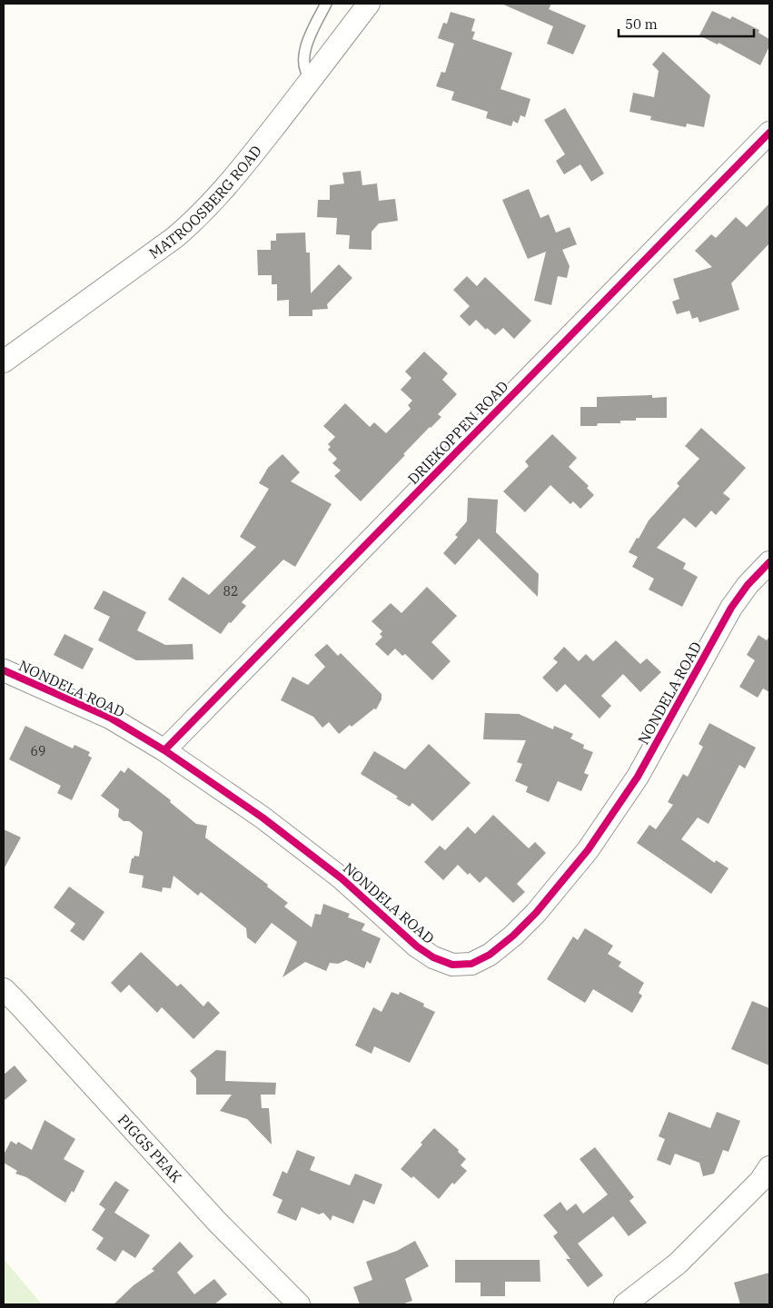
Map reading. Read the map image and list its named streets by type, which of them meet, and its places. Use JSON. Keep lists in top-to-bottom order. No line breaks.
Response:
{"streets":{"street":["MATROOSBERG ROAD","DRIEKOPPEN ROAD","NONDELA ROAD","PIGGS PEAK"]},"crossings":[["DRIEKOPPEN ROAD","NONDELA ROAD"]],"house_numbers":["82","69"],"scale_bar":"50 m"}
